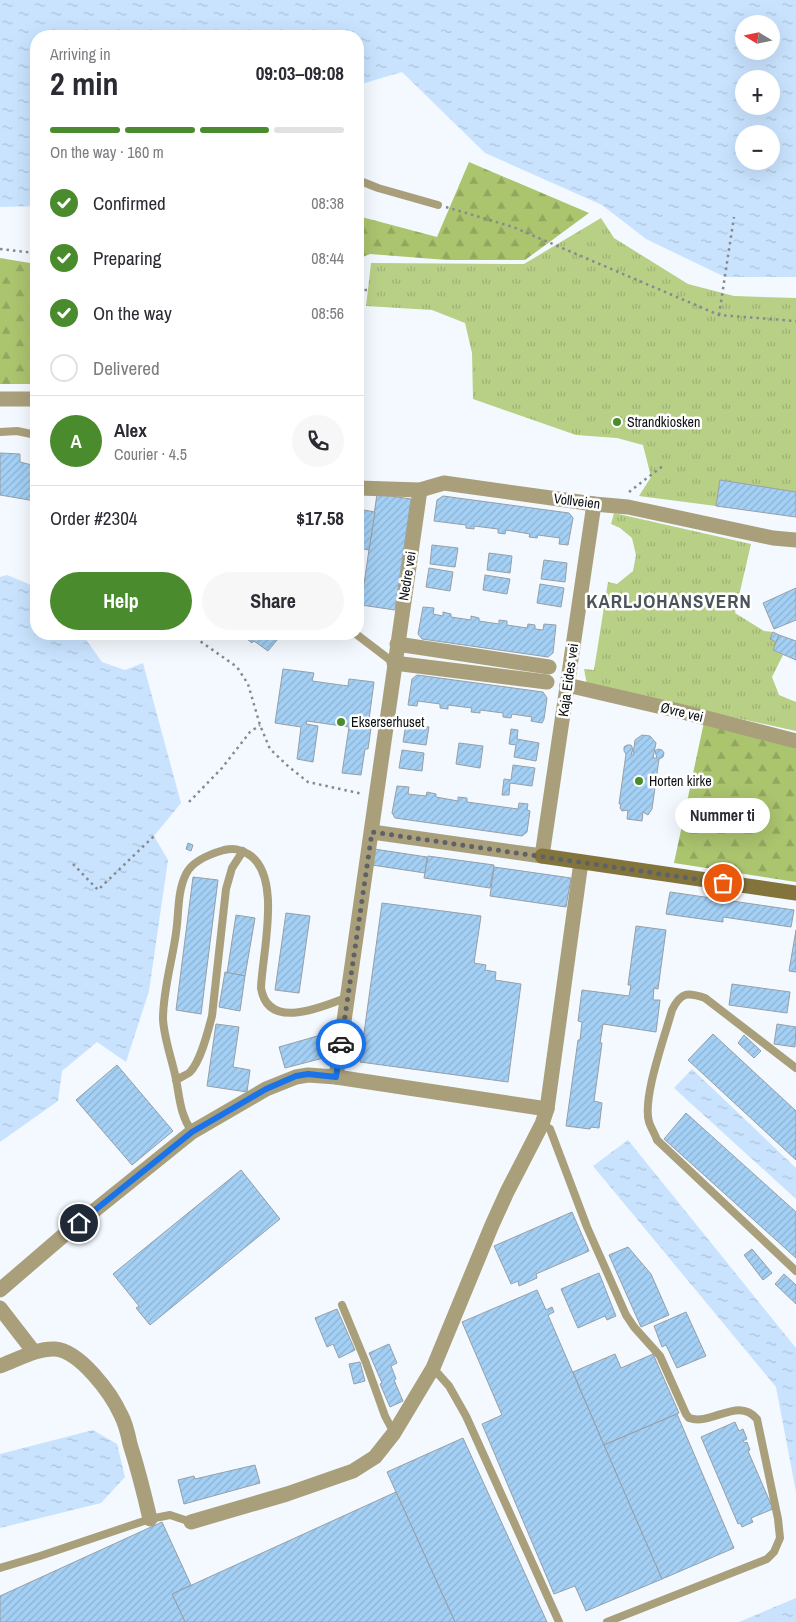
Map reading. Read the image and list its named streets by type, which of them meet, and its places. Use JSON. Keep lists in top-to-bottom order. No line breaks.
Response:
{"streets":{"street":["Vollveien","Nedre vei","Kaja Eides vei","Øvre vei"]},"crossings":[["Vollveien","Nedre vei"],["Vollveien","Kaja Eides vei"],["Kaja Eides vei","Øvre vei"]],"districts":["KARLJOHANSVERN"],"places":["Strandkiosken","Ekserserhuset","Horten kirke","Nummer ti"],"north":"left","page":{"map_buttons":["+","−"],"heading":["2 min","Arriving in","09:03–09:08"],"panel":["Alex","Courier · 4.5","Order #2304","$17.58"],"bar":"On the way · 160 m","list":[["Confirmed","08:38"],["Preparing","08:44"],["On the way","08:56"],"Delivered"],"round":"A","buttons":["Help","Share"],"bubble":"Nummer ti"}}
